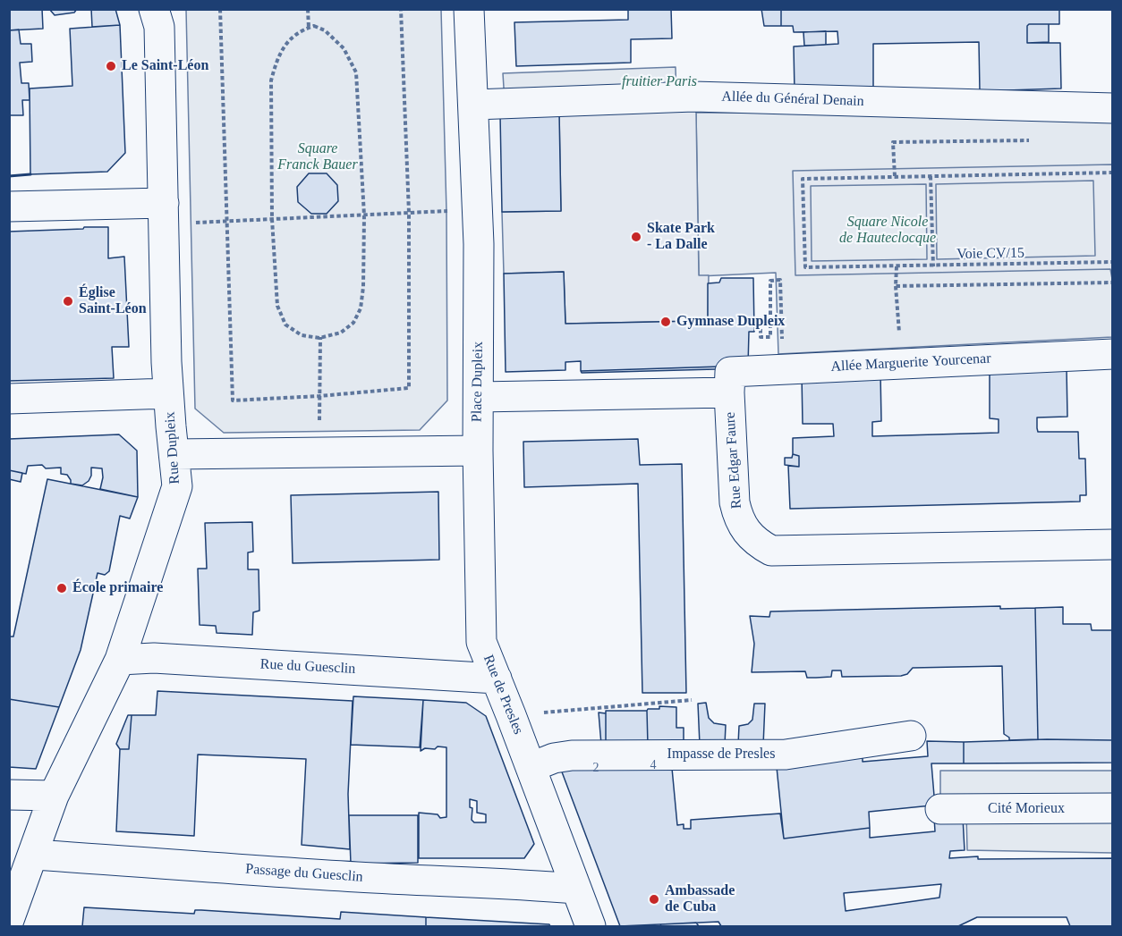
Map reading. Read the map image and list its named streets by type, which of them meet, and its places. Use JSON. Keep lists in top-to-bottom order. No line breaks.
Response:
{"streets":{"street":["Allée du Général Denain","Allée Marguerite Yourcenar","Place Dupleix","Rue Dupleix","Rue Edgar Faure","Rue du Guesclin","Rue de Presles","Impasse de Presles","Cité Morieux","Passage du Guesclin"],"path":["Voie CV/15"]},"crossings":[["Allée du Général Denain","Place Dupleix"],["Allée Marguerite Yourcenar","Rue Edgar Faure"],["Place Dupleix","Rue Edgar Faure"],["Place Dupleix","Rue de Presles"],["Rue Dupleix","Rue du Guesclin"],["Rue Dupleix","Passage du Guesclin"],["Rue du Guesclin","Rue de Presles"],["Rue de Presles","Impasse de Presles"],["Rue de Presles","Passage du Guesclin"]],"parks":["fruitier Paris","Square Franck Bauer","Square Nicole de Hauteclocque"],"places":["Le Saint-Léon","Skate Park - La Dalle","Église Saint-Léon","Gymnase Dupleix","École primaire","Ambassade de Cuba"],"house_numbers":["4","2"]}
